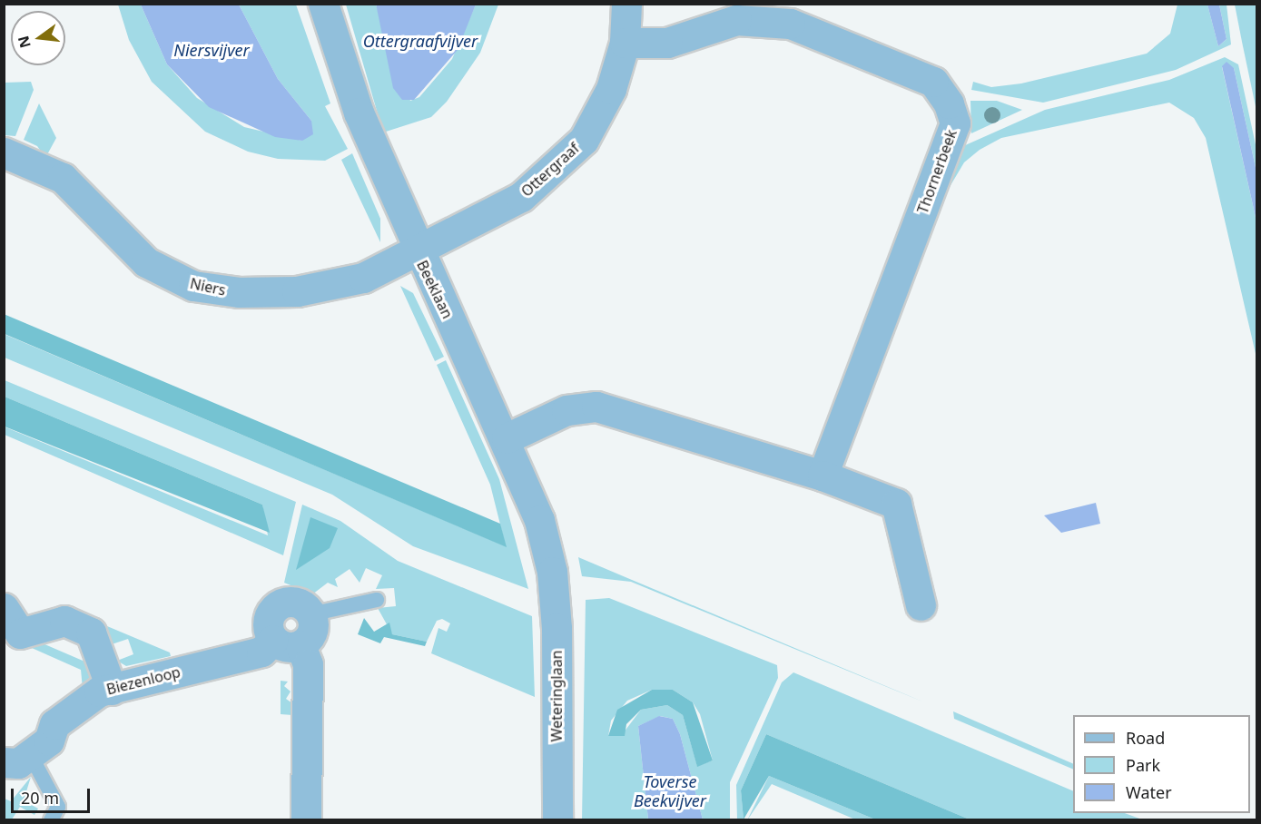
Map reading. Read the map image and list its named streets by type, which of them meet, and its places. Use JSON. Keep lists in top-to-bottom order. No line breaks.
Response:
{"streets":{"street":["Ottergraaf","Thornerbeek","Niers","Beeklaan","Biezenloop","Weteringlaan"]},"crossings":[["Ottergraaf","Thornerbeek"],["Ottergraaf","Niers"],["Ottergraaf","Beeklaan"],["Niers","Beeklaan"],["Beeklaan","Weteringlaan"]],"water":["Ottergraafvijver","Niersvijver","Toverse Beekvijver"],"legend":["Road","Park","Water"],"scale_bar":"20 m","north":"left"}
